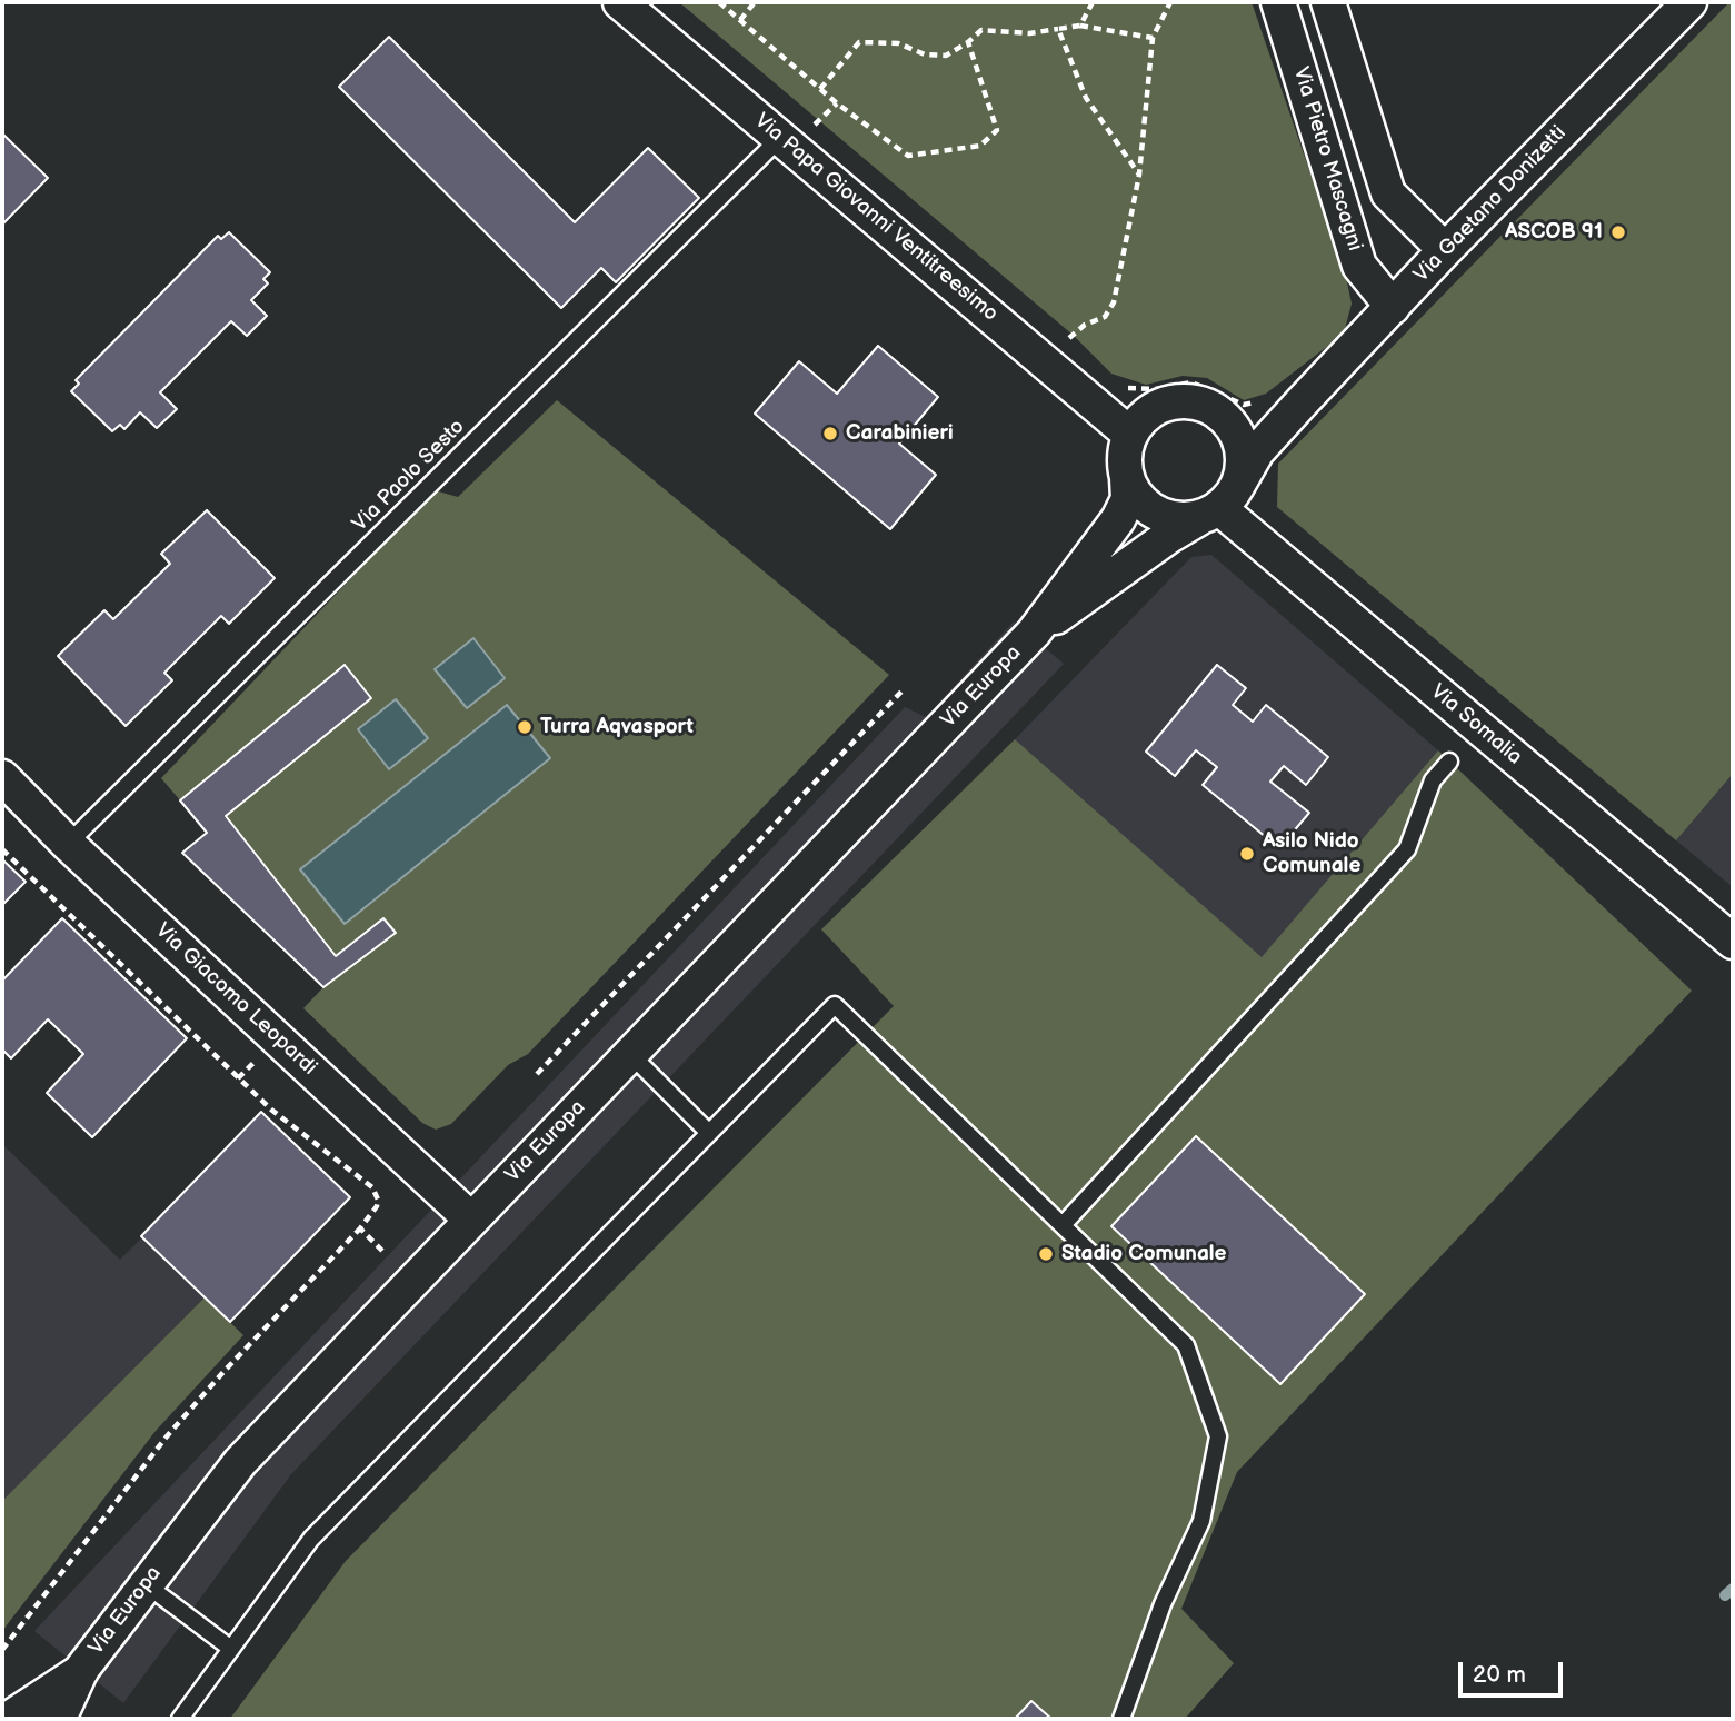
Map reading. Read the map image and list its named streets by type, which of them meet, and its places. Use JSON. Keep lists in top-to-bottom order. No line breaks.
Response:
{"streets":{"street":["Via Pietro Mascagni","Via Gaetano Donizetti","Via Papa Giovanni Ventitreesimo","Via Europa","Via Somalia","Via Giacomo Leopardi"],"lane":["Via Paolo Sesto"]},"crossings":[["Via Pietro Mascagni","Via Gaetano Donizetti"],["Via Gaetano Donizetti","Via Papa Giovanni Ventitreesimo"],["Via Gaetano Donizetti","Via Europa"],["Via Gaetano Donizetti","Via Somalia"],["Via Papa Giovanni Ventitreesimo","Via Paolo Sesto"],["Via Papa Giovanni Ventitreesimo","Via Europa"],["Via Papa Giovanni Ventitreesimo","Via Somalia"],["Via Paolo Sesto","Via Giacomo Leopardi"],["Via Europa","Via Somalia"],["Via Europa","Via Giacomo Leopardi"]],"places":["ASCOB 91","Carabinieri","Turra Aqvasport","Asilo Nido Comunale","Stadio Comunale"],"scale_bar":"20 m"}
